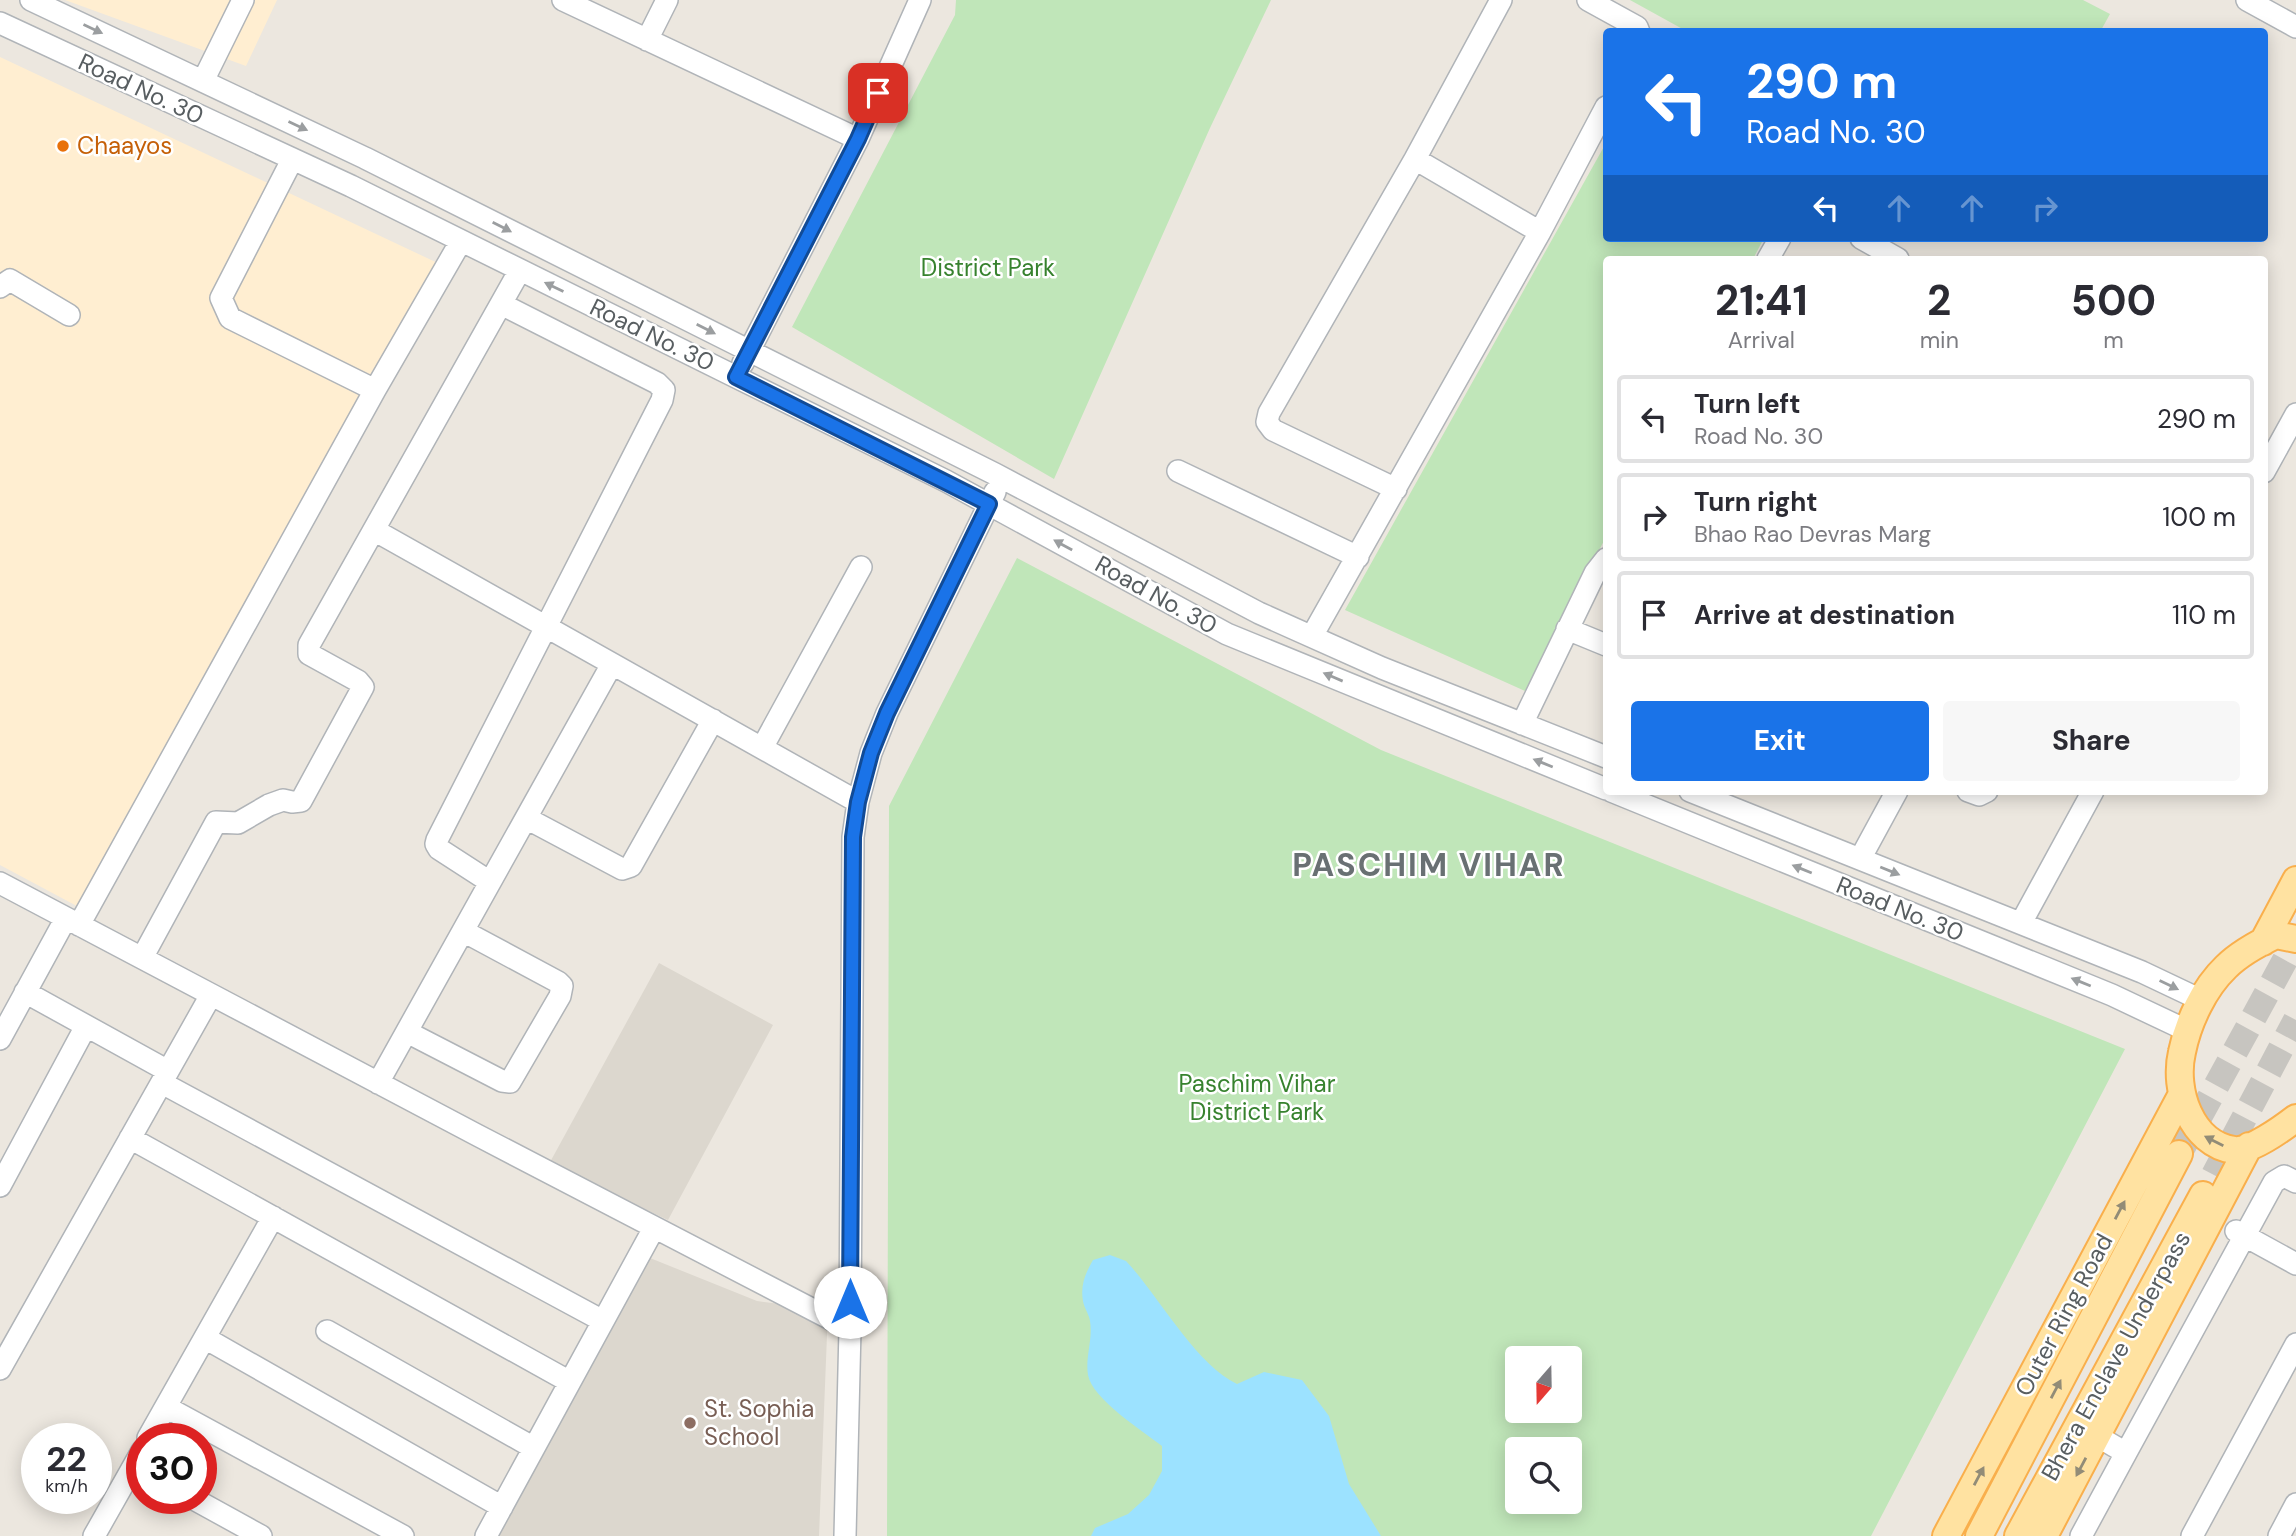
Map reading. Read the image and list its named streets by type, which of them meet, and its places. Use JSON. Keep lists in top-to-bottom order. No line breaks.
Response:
{"streets":{"main road":["Outer Ring Road","Bhera Enclave Underpass"],"street":["Road No. 30"]},"districts":["PASCHIM VIHAR"],"parks":["District Park","Paschim Vihar District Park"],"places":["Chaayos","St. Sophia School"],"north":"bottom","page":{"turn":["290 m","Road No. 30"],"eta":["21:41","Arrival","2","min","500","m"],"list":[{"name":"Turn left","note":"Road No. 30","value":"290 m"},{"name":"Turn right","note":"Bhao Rao Devras Marg","value":"100 m"},{"name":"Arrive at destination","value":"110 m"}],"buttons":["Exit","Share"],"speed":"22 km/h","limit":"30"}}
